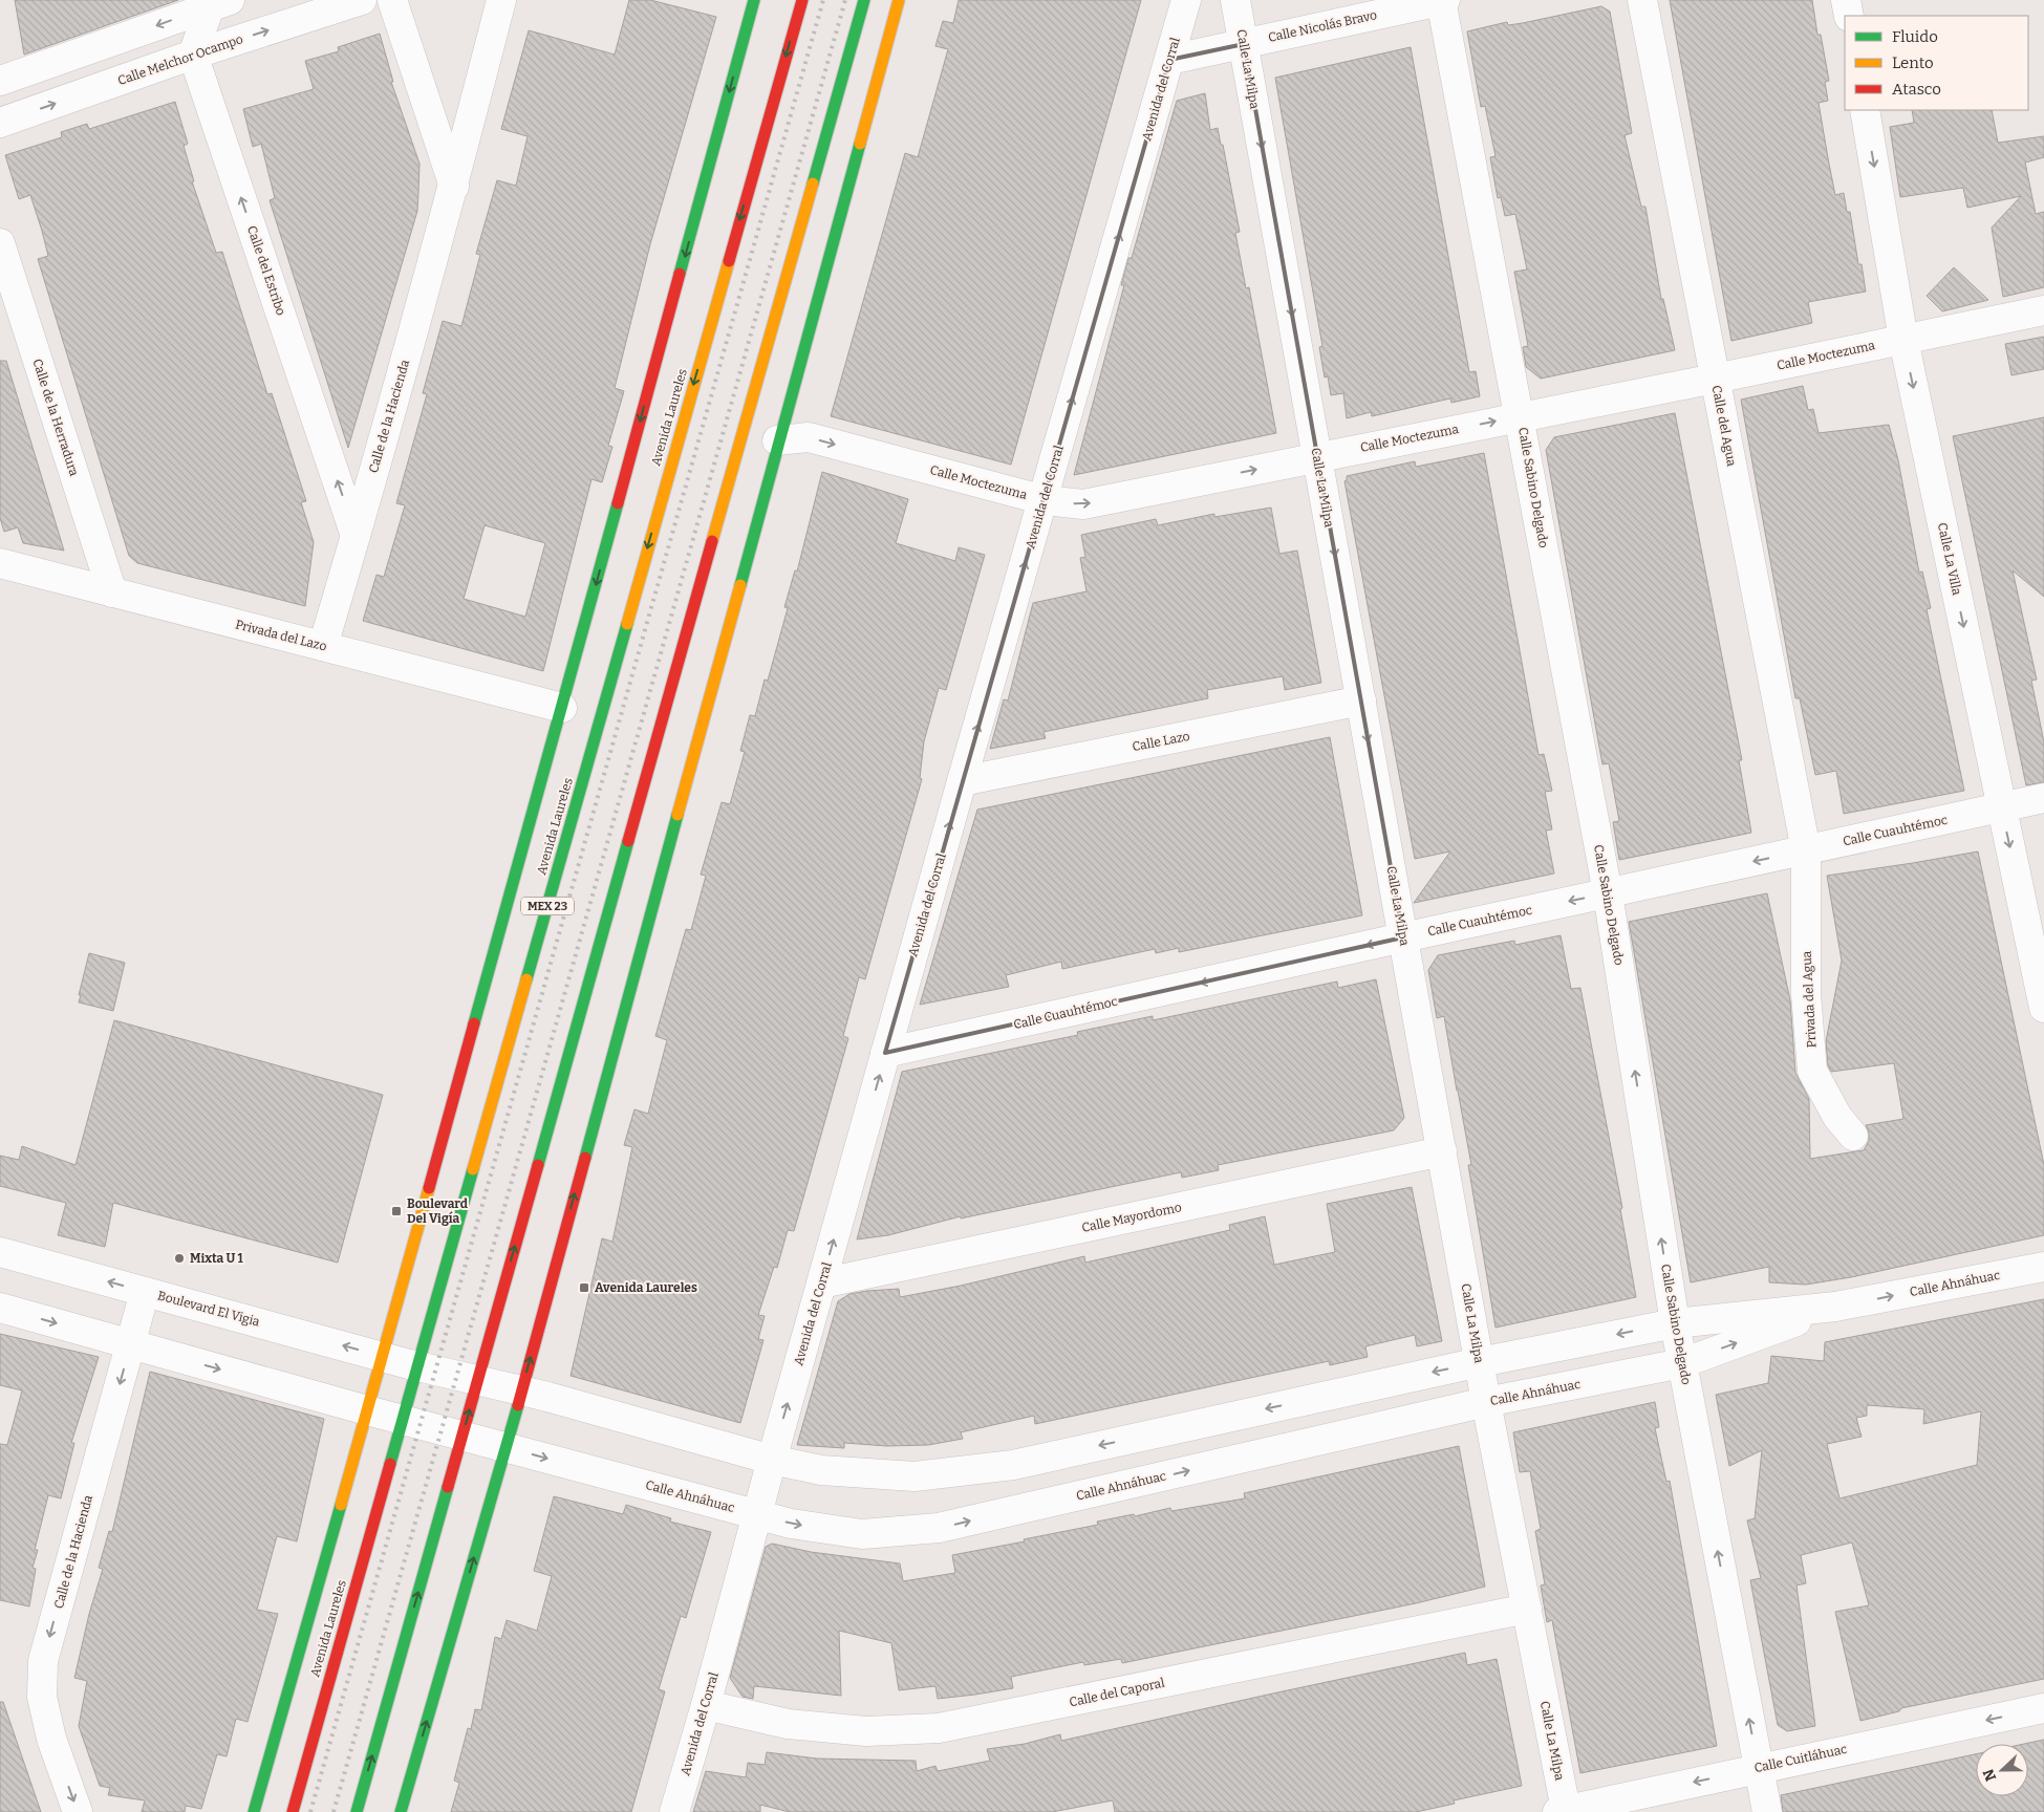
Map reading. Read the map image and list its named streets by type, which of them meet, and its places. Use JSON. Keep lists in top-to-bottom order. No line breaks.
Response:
{"streets":{"main road":["Avenida Laureles","MEX 23"],"street":["Calle Nicolás Bravo","Calle Melchor Ocampo","Calle La Milpa","Avenida del Corral","Calle del Estribo","Calle Moctezuma","Calle de la Hacienda","Calle de la Herradura","Calle del Agua","Calle Sabino Delgado","Calle La Villa","Privada del Lazo","Calle Lazo","Calle Cuauhtémoc","Privada del Agua","Calle Mayordomo","Calle Ahnáhuac","Boulevard El Vigia","Calle del Caporal","Calle Cuitláhuac"]},"crossings":[["Calle Nicolás Bravo","Calle La Milpa"],["Calle Nicolás Bravo","Avenida del Corral"],["Calle Nicolás Bravo","Calle Sabino Delgado"],["Calle Melchor Ocampo","Calle del Estribo"],["Calle La Milpa","Calle Moctezuma"],["Calle La Milpa","Calle Lazo"],["Calle La Milpa","Calle Cuauhtémoc"],["Calle La Milpa","Calle Mayordomo"],["Calle La Milpa","Calle Ahnáhuac"],["Calle La Milpa","Calle del Caporal"],["Calle La Milpa","Calle Cuitláhuac"],["Avenida del Corral","Calle Moctezuma"],["Avenida del Corral","Calle Lazo"],["Avenida del Corral","Calle Cuauhtémoc"],["Avenida del Corral","Calle Mayordomo"],["Avenida del Corral","Calle Ahnáhuac"],["Avenida del Corral","Calle del Caporal"],["Calle del Estribo","Calle de la Hacienda"],["Calle Moctezuma","Calle del Agua"],["Calle Moctezuma","Calle Sabino Delgado"],["Calle Moctezuma","Calle La Villa"],["Calle de la Hacienda","Privada del Lazo"],["Calle de la Hacienda","Boulevard El Vigia"],["Calle de la Herradura","Privada del Lazo"],["Avenida Laureles","Privada del Lazo"],["Avenida Laureles","Calle Ahnáhuac"],["Avenida Laureles","Boulevard El Vigia"],["Calle del Agua","Calle Cuauhtémoc"],["Calle del Agua","Privada del Agua"],["Calle Sabino Delgado","Calle Cuauhtémoc"],["Calle Sabino Delgado","Calle Ahnáhuac"],["Calle Sabino Delgado","Calle Cuitláhuac"],["Calle La Villa","Calle Cuauhtémoc"],["Calle Cuauhtémoc","Privada del Agua"],["Calle Ahnáhuac","Boulevard El Vigia"]],"one_way":["Calle La Milpa","Avenida del Corral","Calle Moctezuma","Calle de la Hacienda","Calle Sabino Delgado","Calle La Villa","Calle Cuauhtémoc","Calle Cuitláhuac"],"places":{"transit":["Boulevard Del Vigía","Avenida Laureles"],"other":["Mixta U 1"]},"legend":["Fluido","Lento","Atasco"],"north":"left"}
